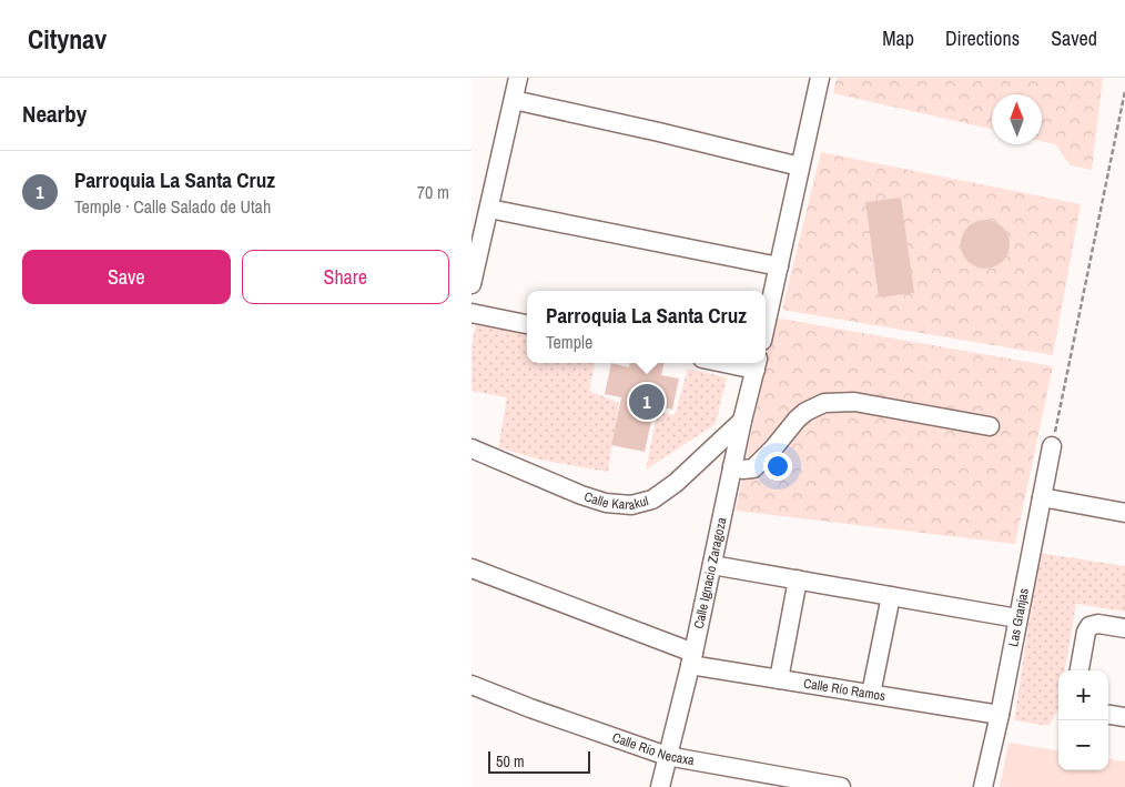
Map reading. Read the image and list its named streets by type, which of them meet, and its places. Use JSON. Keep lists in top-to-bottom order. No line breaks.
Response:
{"streets":{"street":["Calle Karakul","Calle Ignacio Zaragoza","Las Granjas","Calle Río Ramos","Calle Río Necaxa"]},"crossings":[["Calle Karakul","Calle Ignacio Zaragoza"],["Calle Ignacio Zaragoza","Calle Río Ramos"],["Calle Ignacio Zaragoza","Calle Río Necaxa"],["Las Granjas","Calle Río Ramos"]],"scale_bar":"50 m","north":"top","page":{"header":"Citynav","nav":["Map","Directions","Saved"],"heading":"Nearby","list":[{"mark":"1","name":"Parroquia La Santa Cruz","note":"Temple · Calle Salado de Utah","value":"70 m"}],"buttons":["Save","Share"],"popup":["Parroquia La Santa Cruz","Temple"],"pins":"1","map_buttons":["+","−"],"scale":"50 m"}}
